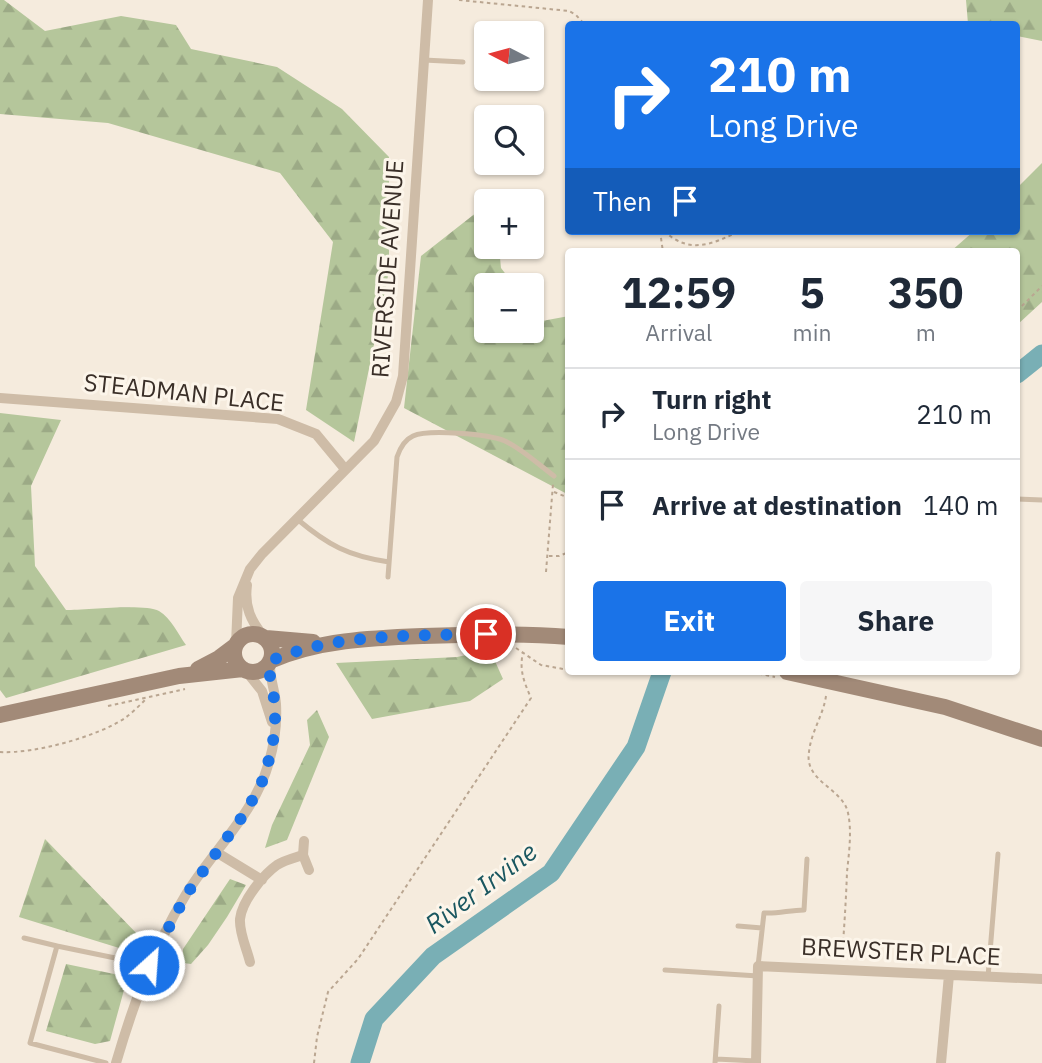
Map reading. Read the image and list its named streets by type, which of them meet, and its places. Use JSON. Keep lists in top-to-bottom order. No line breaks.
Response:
{"streets":{"street":["RIVERSIDE AVENUE","STEADMAN PLACE","BREWSTER PLACE"]},"crossings":[["RIVERSIDE AVENUE","STEADMAN PLACE"]],"water":["River Irvine"],"north":"left","page":{"map_buttons":["+","−"],"turn":["210 m","Long Drive"],"then":"Then","eta":["12:59","Arrival","5","min","350","m"],"list":[{"name":"Turn right","note":"Long Drive","value":"210 m"},{"name":"Arrive at destination","value":"140 m"}],"buttons":["Exit","Share"]}}
